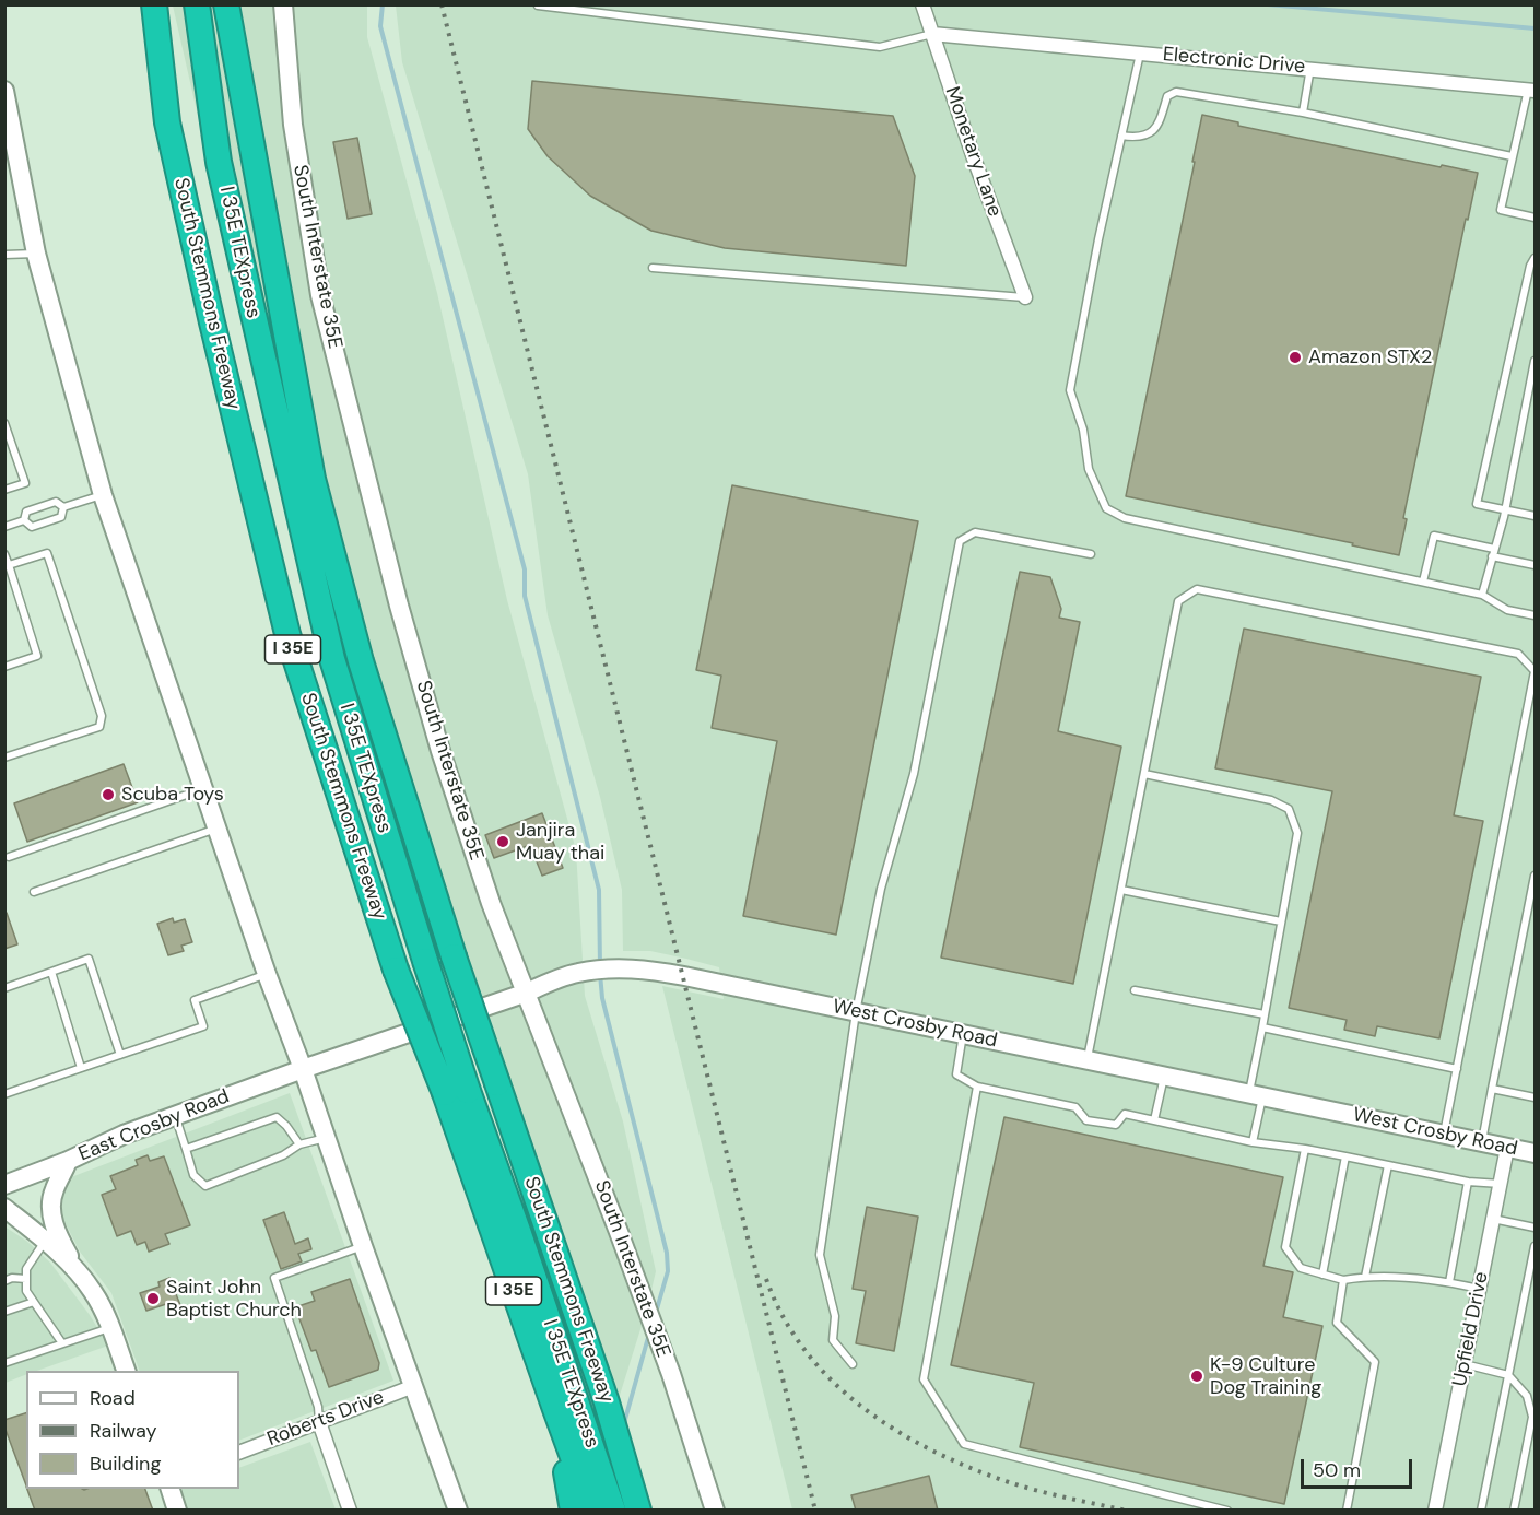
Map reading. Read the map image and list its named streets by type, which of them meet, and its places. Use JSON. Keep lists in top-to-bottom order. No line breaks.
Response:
{"streets":{"highway":["I 35E TEXpress","South Stemmons Freeway","I 35E"],"main road":["South Interstate 35E","West Crosby Road","East Crosby Road"],"street":["Electronic Drive","Monetary Lane","Upfield Drive","Roberts Drive"]},"crossings":[["Electronic Drive","Monetary Lane"],["I 35E TEXpress","South Stemmons Freeway"],["South Interstate 35E","West Crosby Road"],["West Crosby Road","East Crosby Road"],["West Crosby Road","Upfield Drive"]],"places":["Amazon STX2","Scuba Toys","Janjira Muay thai","Saint John Baptist Church","K-9 Culture Dog Training"],"legend":["Road","Railway","Building"],"scale_bar":"50 m"}
